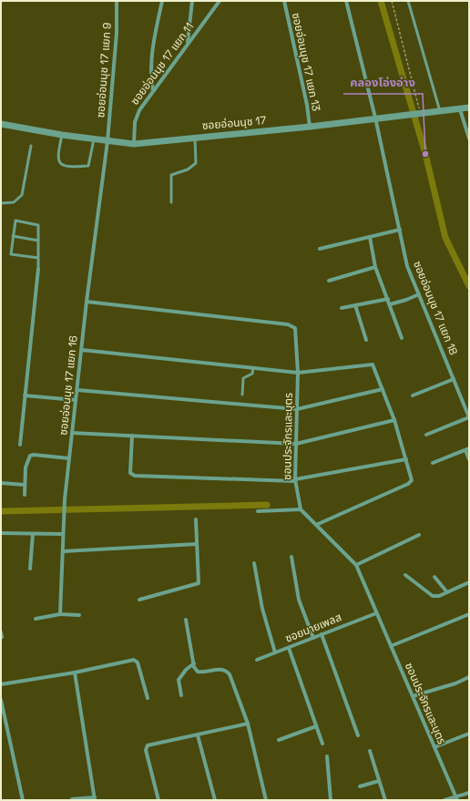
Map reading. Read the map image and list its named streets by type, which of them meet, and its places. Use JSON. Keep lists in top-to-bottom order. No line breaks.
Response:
{"streets":{"street":["ซอยอ่อนนุช 17 แยก 13","ซอยอ่อนนุช 17 แยก 11","ซอยอ่อนนุช 17 แยก 9","ซอยอ่อนนุช 17","ซอยอ่อนนุช 17 แยก 18","ซอยอ่อนนุช 17 แยก 16","ซอนประจักรและบุตร","ซอยมายเพลส"]},"crossings":[["ซอยอ่อนนุช 17 แยก 13","ซอยอ่อนนุช 17"],["ซอยอ่อนนุช 17 แยก 11","ซอยอ่อนนุช 17"],["ซอยอ่อนนุช 17 แยก 9","ซอยอ่อนนุช 17"],["ซอยอ่อนนุช 17 แยก 9","ซอยอ่อนนุช 17 แยก 16"],["ซอยอ่อนนุช 17","ซอยอ่อนนุช 17 แยก 18"],["ซอยอ่อนนุช 17","ซอยอ่อนนุช 17 แยก 16"],["ซอยอ่อนนุช 17 แยก 16","ซอนประจักรและบุตร"],["ซอนประจักรและบุตร","ซอยมายเพลส"]],"places":["คลองโอ่งอ่าง"]}
